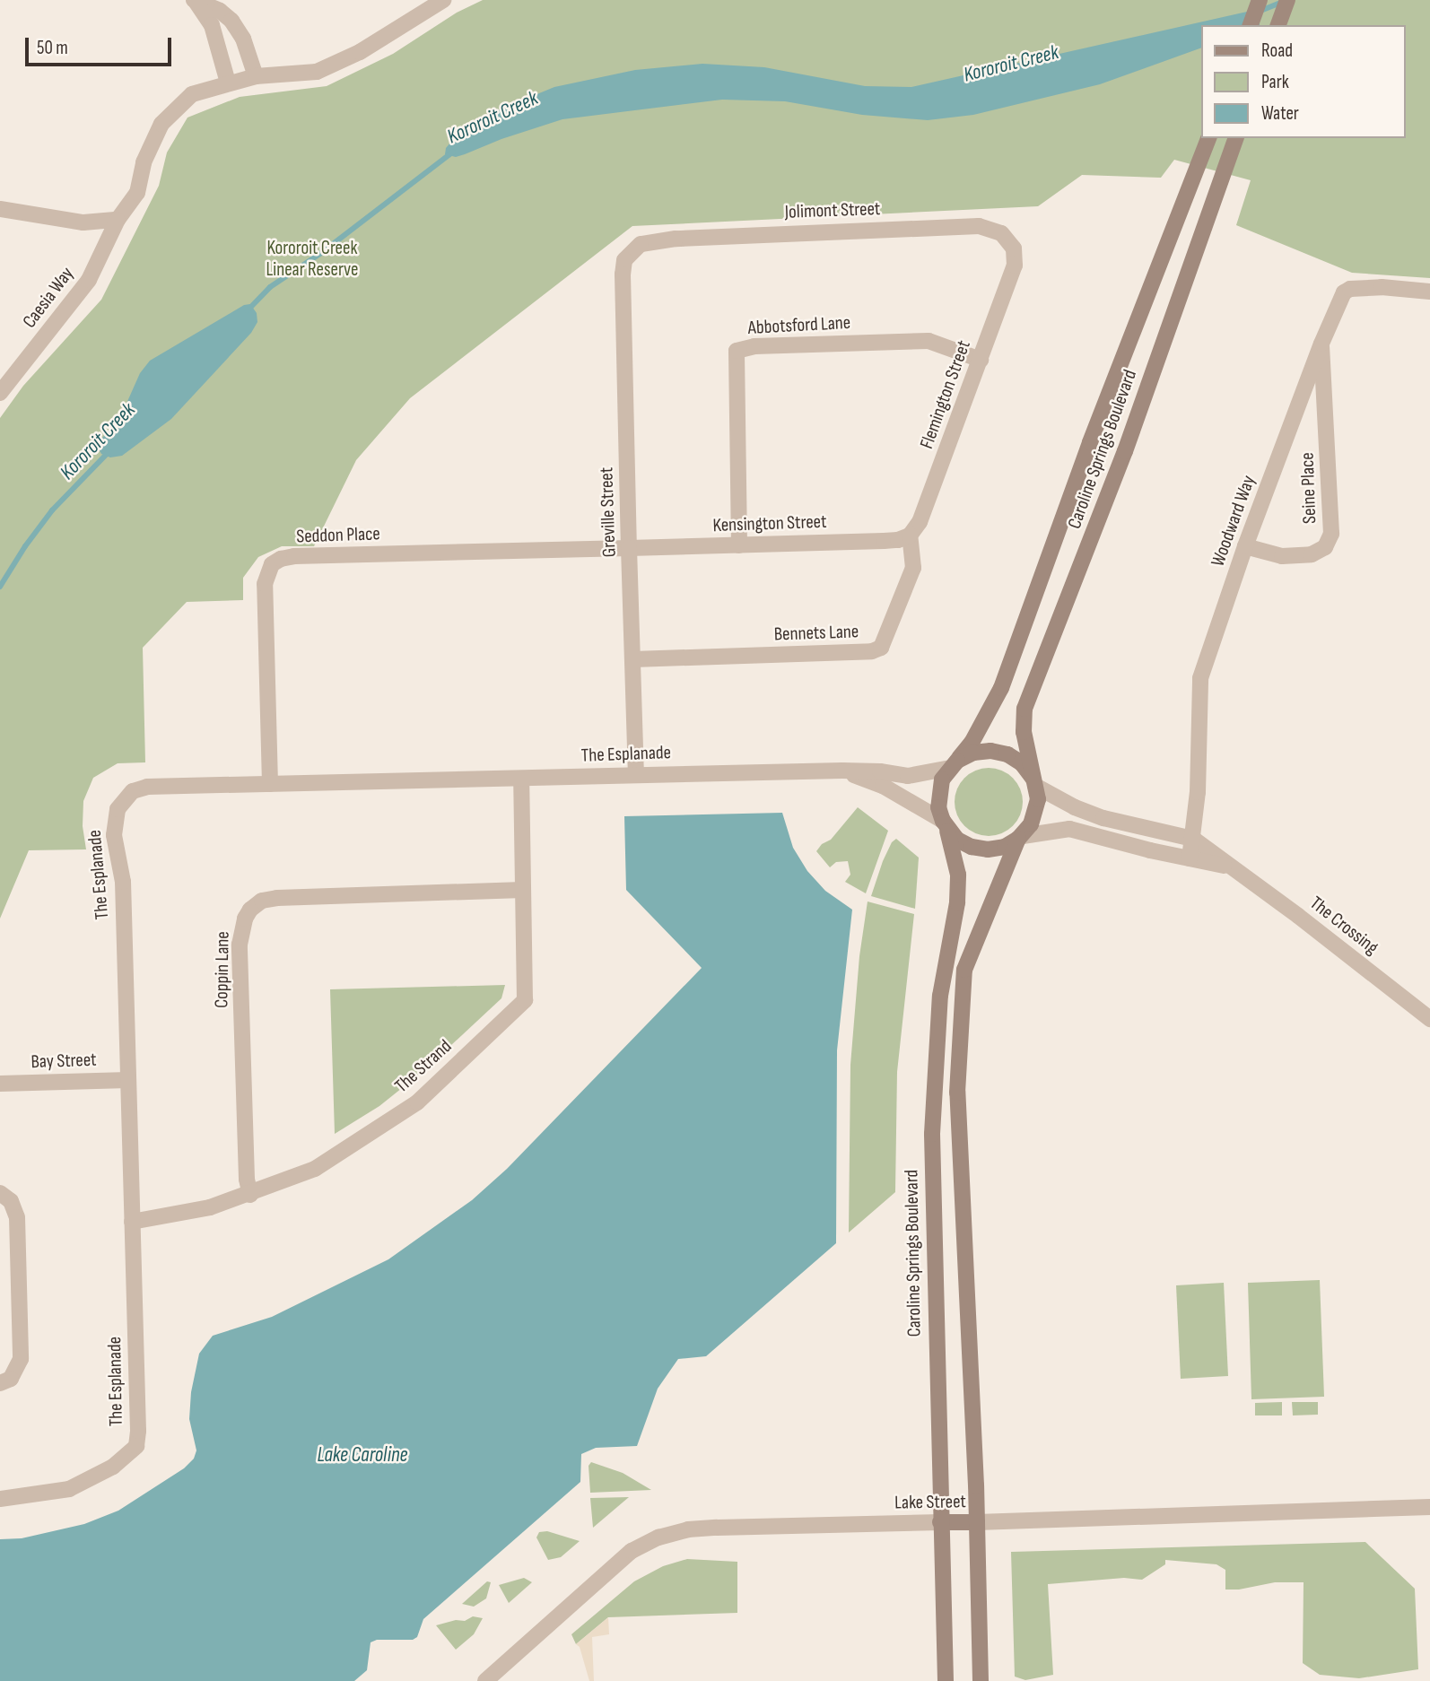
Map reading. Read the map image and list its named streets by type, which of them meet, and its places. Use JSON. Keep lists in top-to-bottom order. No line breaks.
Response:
{"streets":{"main road":["Caroline Springs Boulevard","Lake Street"],"street":["Jolimont Street","Caesia Way","Abbotsford Lane","Flemington Street","Seine Place","Greville Street","Woodward Way","Kensington Street","Seddon Place","Bennets Lane","The Esplanade","The Crossing","Coppin Lane","Bay Street","The Strand"]},"crossings":[["Jolimont Street","Flemington Street"],["Jolimont Street","Greville Street"],["Abbotsford Lane","Flemington Street"],["Abbotsford Lane","Kensington Street"],["Flemington Street","Kensington Street"],["Flemington Street","Bennets Lane"],["Caroline Springs Boulevard","The Esplanade"],["Caroline Springs Boulevard","The Crossing"],["Caroline Springs Boulevard","Lake Street"],["Seine Place","Woodward Way"],["Greville Street","Kensington Street"],["Greville Street","Seddon Place"],["Greville Street","Bennets Lane"],["Greville Street","The Esplanade"],["Woodward Way","The Crossing"],["Kensington Street","Seddon Place"],["Kensington Street","Bennets Lane"],["Seddon Place","The Esplanade"],["The Esplanade","The Crossing"],["The Esplanade","Bay Street"],["The Esplanade","The Strand"],["Coppin Lane","The Strand"]],"water":["Kororoit Creek","Lake Caroline"],"parks":["Kororoit Creek Linear Reserve"],"legend":["Road","Park","Water"],"scale_bar":"50 m"}
